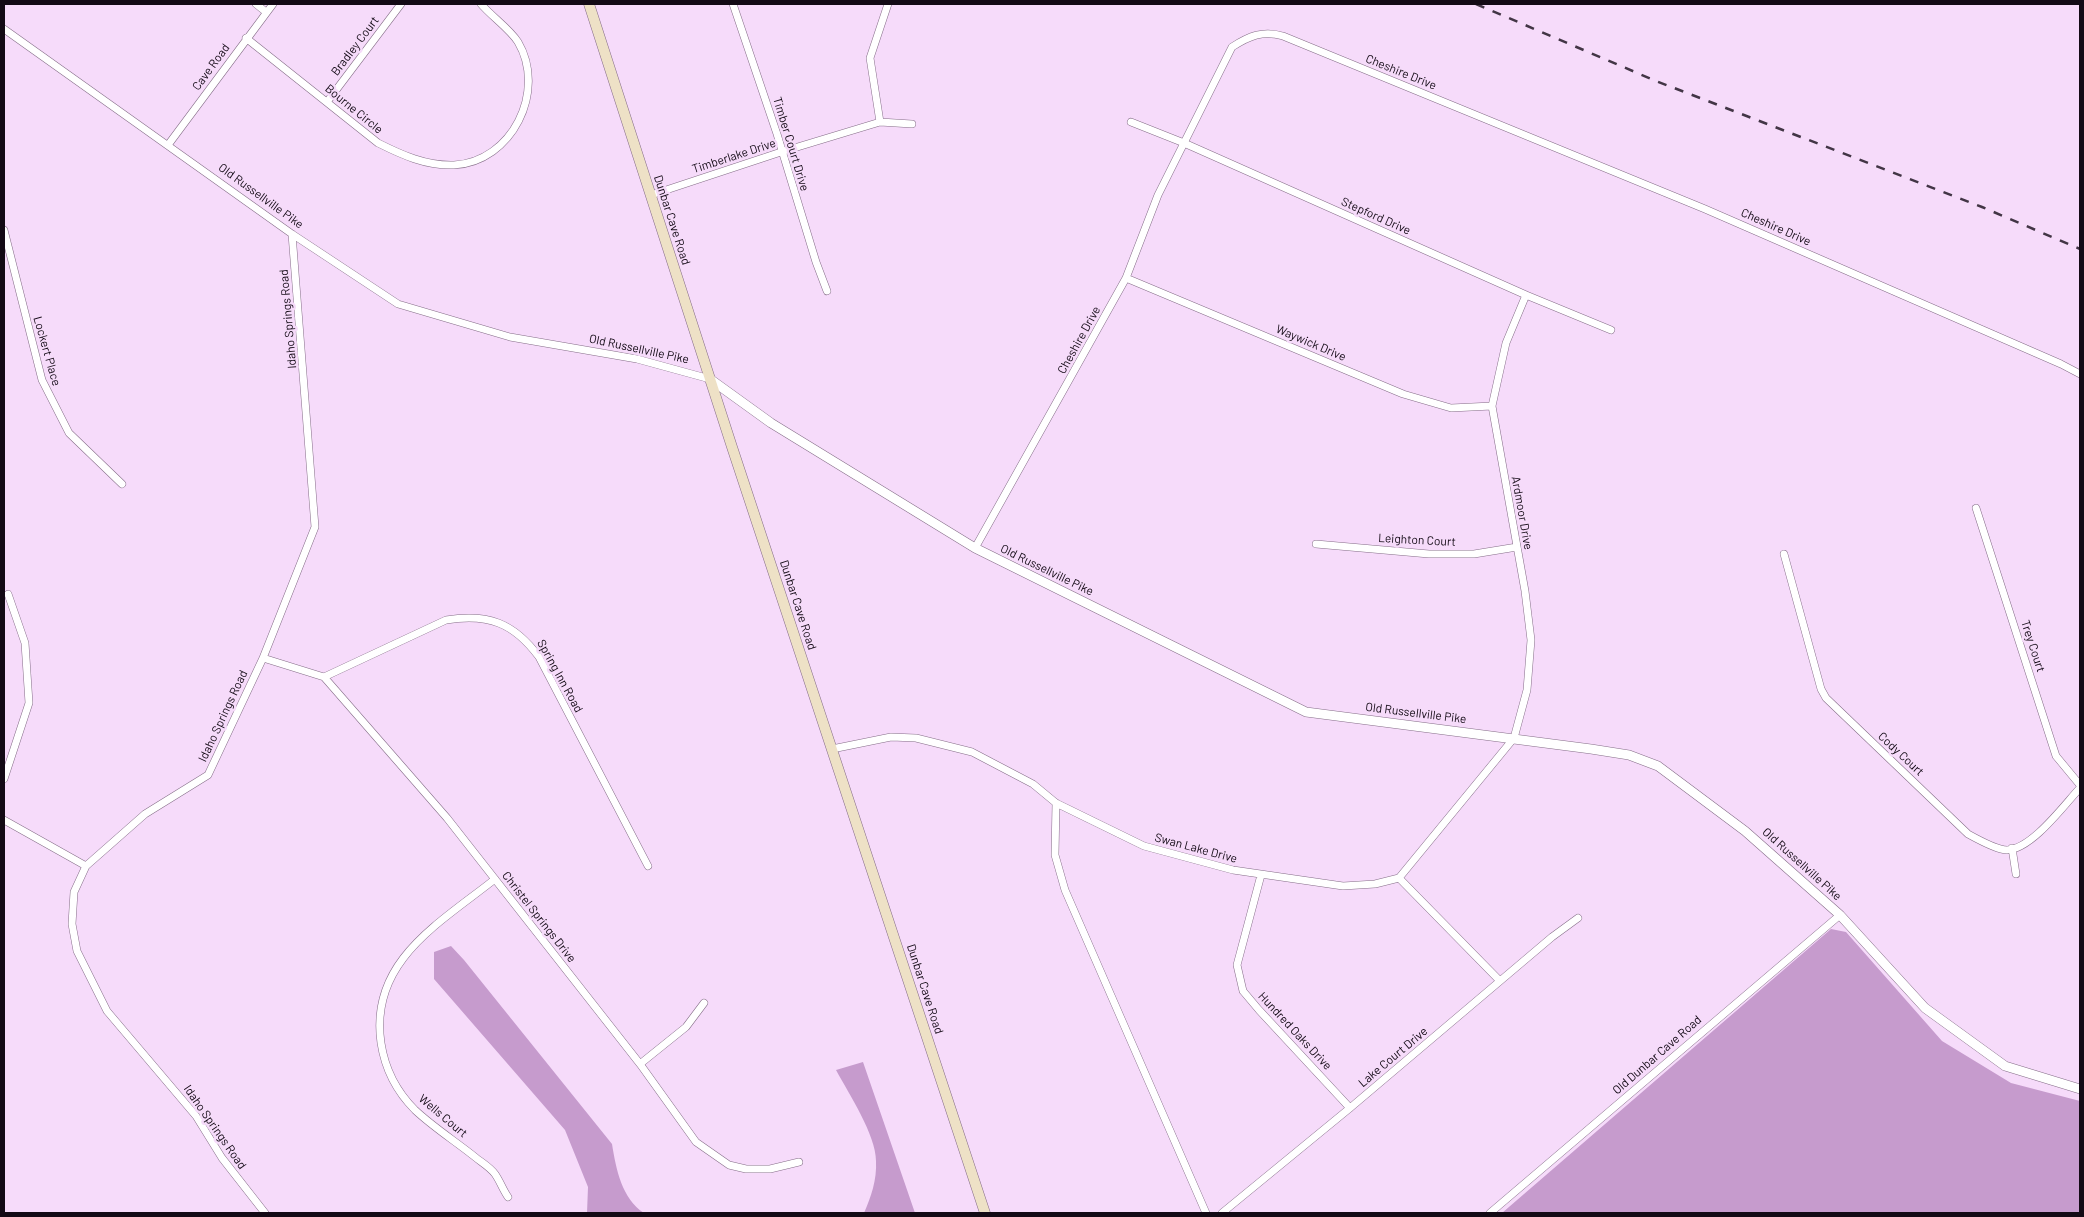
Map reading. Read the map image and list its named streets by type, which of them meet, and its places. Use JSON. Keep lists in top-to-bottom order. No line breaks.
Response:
{"streets":{"main road":["Dunbar Cave Road"],"street":["Bradley Court","Cave Road","Cheshire Drive","Bourne Circle","Timber Court Drive","Timberlake Drive","Old Russellville Pike","Stepford Drive","Idaho Springs Road","Waywick Drive","Lockert Place","Ardmoor Drive","Leighton Court","Trey Court","Spring Inn Road","Cody Court","Swan Lake Drive","Christel Springs Drive","Hundred Oaks Drive","Old Dunbar Cave Road","Lake Court Drive","Wells Court"]},"crossings":[["Bradley Court","Bourne Circle"],["Cave Road","Bourne Circle"],["Cave Road","Old Russellville Pike"],["Cheshire Drive","Old Russellville Pike"],["Cheshire Drive","Stepford Drive"],["Cheshire Drive","Waywick Drive"],["Timber Court Drive","Timberlake Drive"],["Timberlake Drive","Dunbar Cave Road"],["Old Russellville Pike","Dunbar Cave Road"],["Old Russellville Pike","Idaho Springs Road"],["Old Russellville Pike","Ardmoor Drive"],["Old Russellville Pike","Old Dunbar Cave Road"],["Stepford Drive","Ardmoor Drive"],["Dunbar Cave Road","Swan Lake Drive"],["Waywick Drive","Ardmoor Drive"],["Ardmoor Drive","Leighton Court"],["Spring Inn Road","Christel Springs Drive"],["Swan Lake Drive","Hundred Oaks Drive"],["Christel Springs Drive","Wells Court"],["Hundred Oaks Drive","Lake Court Drive"]]}
